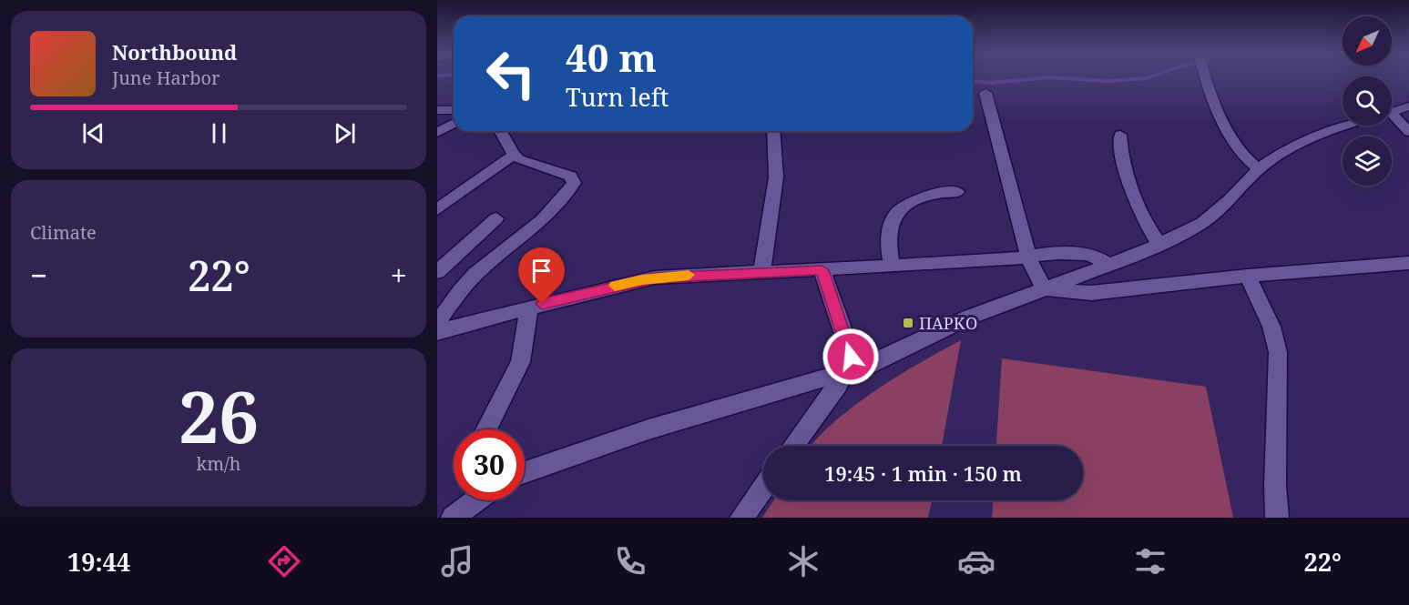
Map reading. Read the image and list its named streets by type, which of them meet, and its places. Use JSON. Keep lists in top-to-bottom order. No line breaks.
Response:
{"places":{"transit":["ΠΑΡΚΟ"]},"north":"bottom left","page":{"turn":["40 m","Turn left"],"song":["Northbound","June Harbor"],"tile":["Climate",["26","km/h"]],"heat":["−","22°","+"],"limit":"30","trip":"19:45 · 1 min · 150 m","tabs":["19:44","22°"]}}
